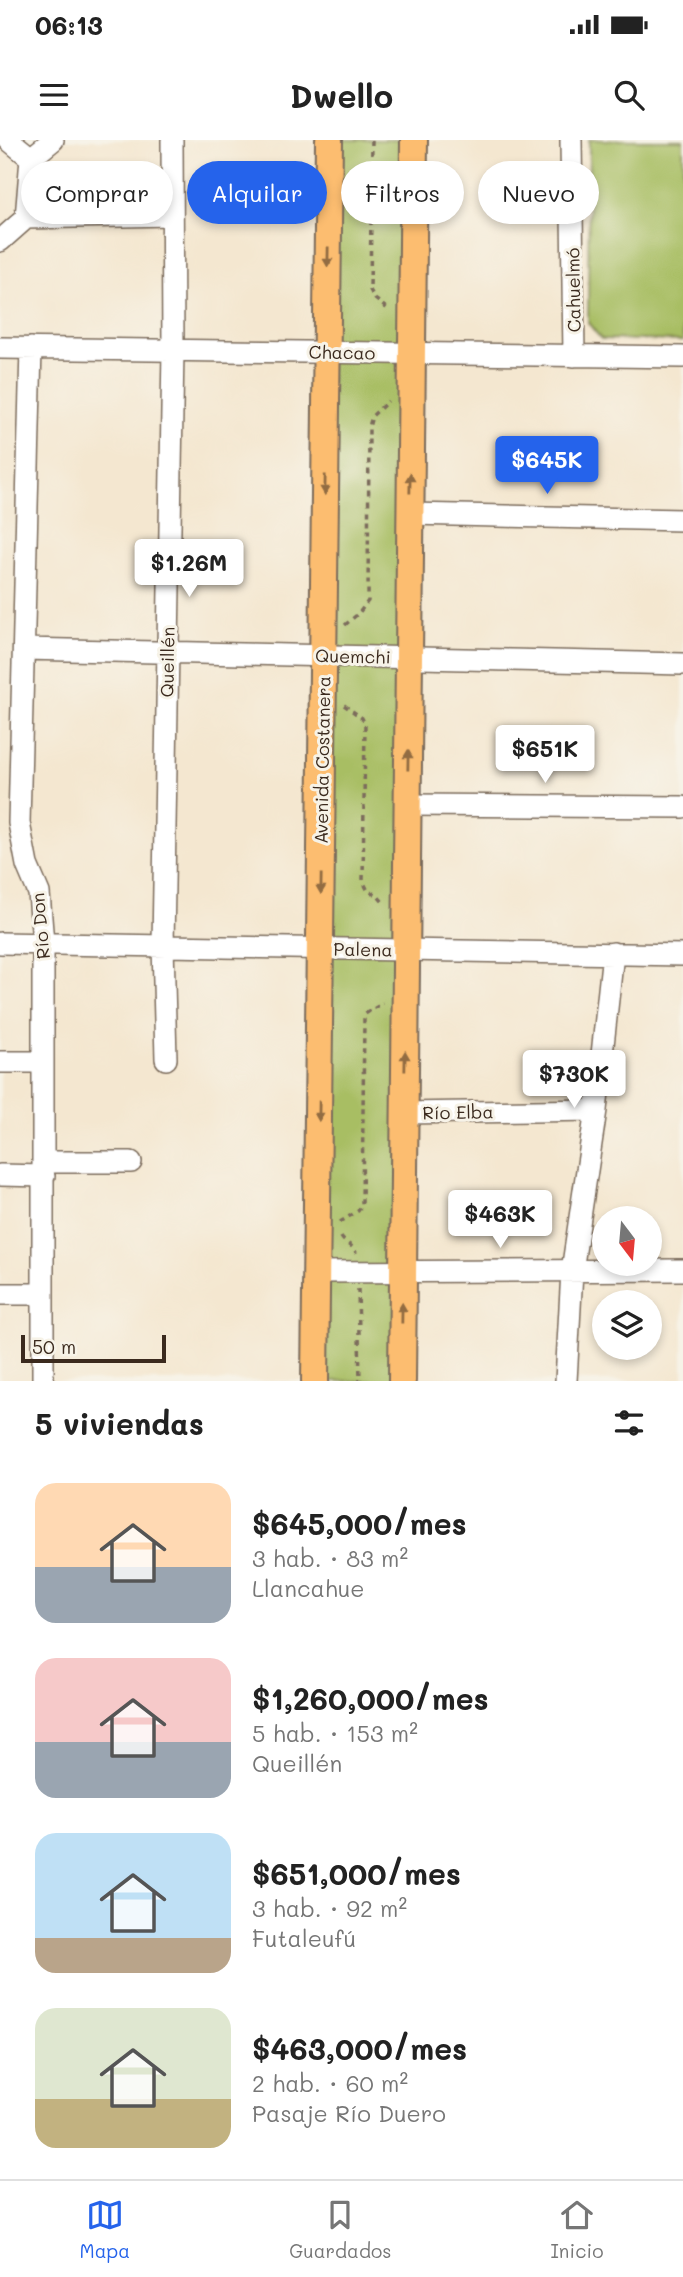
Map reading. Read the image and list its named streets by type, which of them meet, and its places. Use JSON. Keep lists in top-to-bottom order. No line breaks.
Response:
{"streets":{"main road":["Avenida Costanera"],"street":["Cahuelmó","Chacao","Quemchi","Queillén","Río Don","Palena","Río Elba"]},"crossings":[["Cahuelmó","Chacao"],["Chacao","Queillén"],["Chacao","Avenida Costanera"],["Chacao","Río Don"],["Quemchi","Queillén"],["Quemchi","Avenida Costanera"],["Quemchi","Río Don"],["Queillén","Palena"],["Avenida Costanera","Palena"],["Río Don","Palena"]],"scale_bar":"50 m","north":"bottom","page":{"status":"06:13","header":"Dwello","chip":["Comprar","Alquilar","Filtros","Nuevo"],"price":["$645K","$1.26M","$651K","$730K","$463K"],"scale":"50 m","heading":"5 viviendas","list":[{"name":"$645,000/mes","note":"3 hab. · 83 m² · Llancahue"},{"name":"$1,260,000/mes","note":"5 hab. · 153 m² · Queillén"},{"name":"$651,000/mes","note":"3 hab. · 92 m² · Futaleufú"},{"name":"$463,000/mes","note":"2 hab. · 60 m² · Pasaje Río Duero"}],"tabs":["Mapa","Guardados","Inicio"]}}
